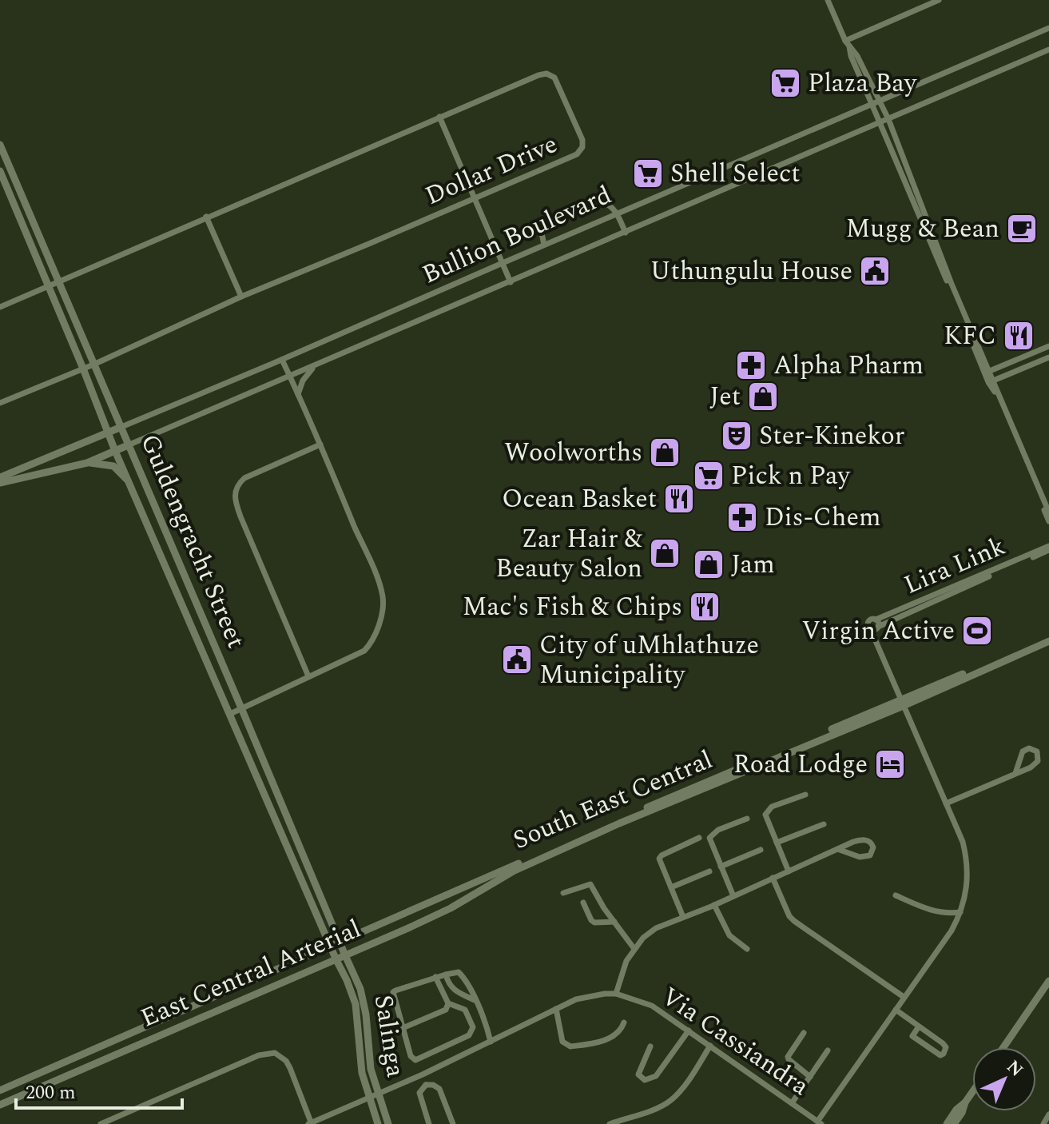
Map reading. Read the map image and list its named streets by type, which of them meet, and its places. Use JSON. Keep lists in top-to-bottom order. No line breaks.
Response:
{"streets":{"street":["Dollar Drive","Bullion Boulevard","Guldengracht Street","Lira Link","South East Central","East Central Arterial","Salinga","Via Cassiandra"]},"crossings":[["Dollar Drive","Guldengracht Street"],["Bullion Boulevard","Guldengracht Street"],["Guldengracht Street","East Central Arterial"],["Guldengracht Street","Salinga"],["South East Central","East Central Arterial"],["East Central Arterial","Salinga"],["Salinga","Via Cassiandra"]],"places":{"supermarket":["Plaza Bay","Shell Select","Pick n Pay"],"cafe":["Mugg & Bean"],"public building":["Uthungulu House","City of uMhlathuze Municipality"],"restaurant":["KFC","Ocean Basket","Mac's Fish & Chips"],"pharmacy":["Alpha Pharm","Dis-Chem"],"shop":["Jet","Woolworths","Zar Hair & Beauty Salon","Jam"],"theatre":["Ster-Kinekor"],"sports":["Virgin Active"],"hotel":["Road Lodge"]},"scale_bar":"200 m","north":"top right"}
